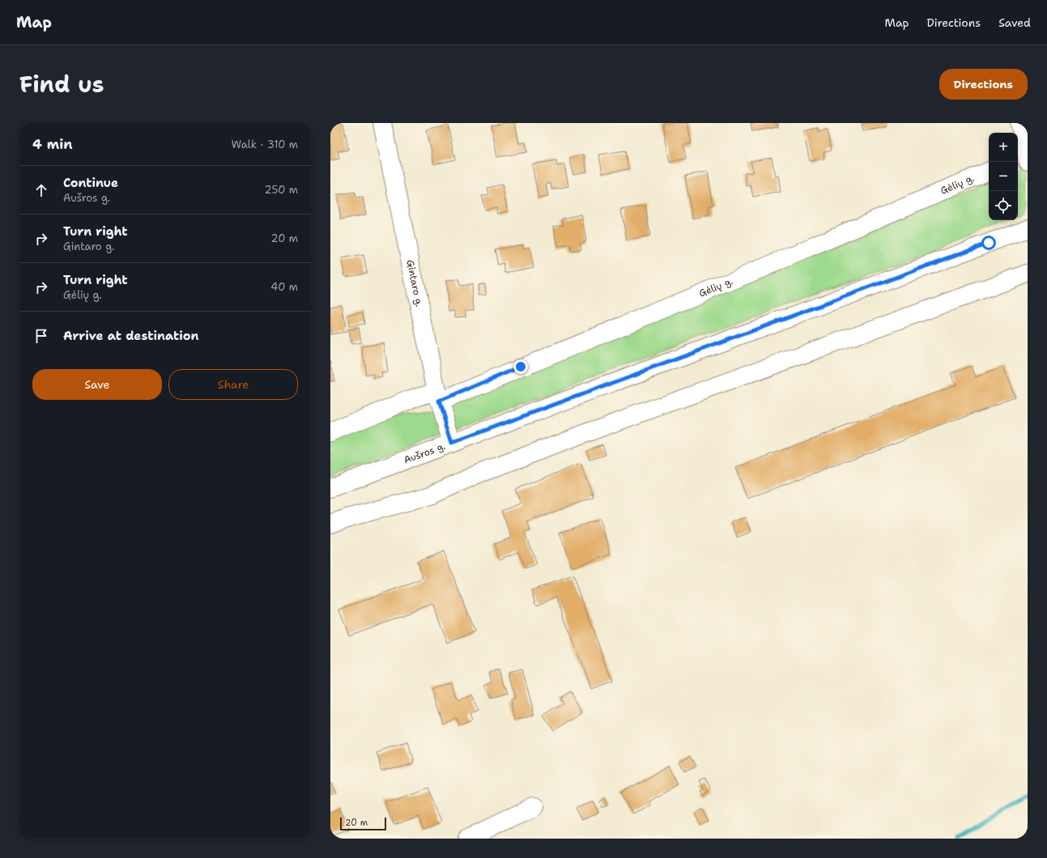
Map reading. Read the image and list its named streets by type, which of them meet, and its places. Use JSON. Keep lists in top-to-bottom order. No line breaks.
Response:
{"streets":{"street":["Gėlių g.","Gintaro g.","Aušros g."]},"crossings":[["Gėlių g.","Gintaro g."],["Gintaro g.","Aušros g."]],"scale_bar":"20 m","page":{"header":"Map","nav":["Map","Directions","Saved"],"title":"Find us","buttons":["Directions",["Save","Share"]],"heading":["4 min","Walk · 310 m"],"map_buttons":["+","−"],"list":[["Continue","Aušros g.","250 m"],["Turn right","Gintaro g.","20 m"],["Turn right","Gėlių g.","40 m"],"Arrive at destination"],"scale":"20 m"}}
